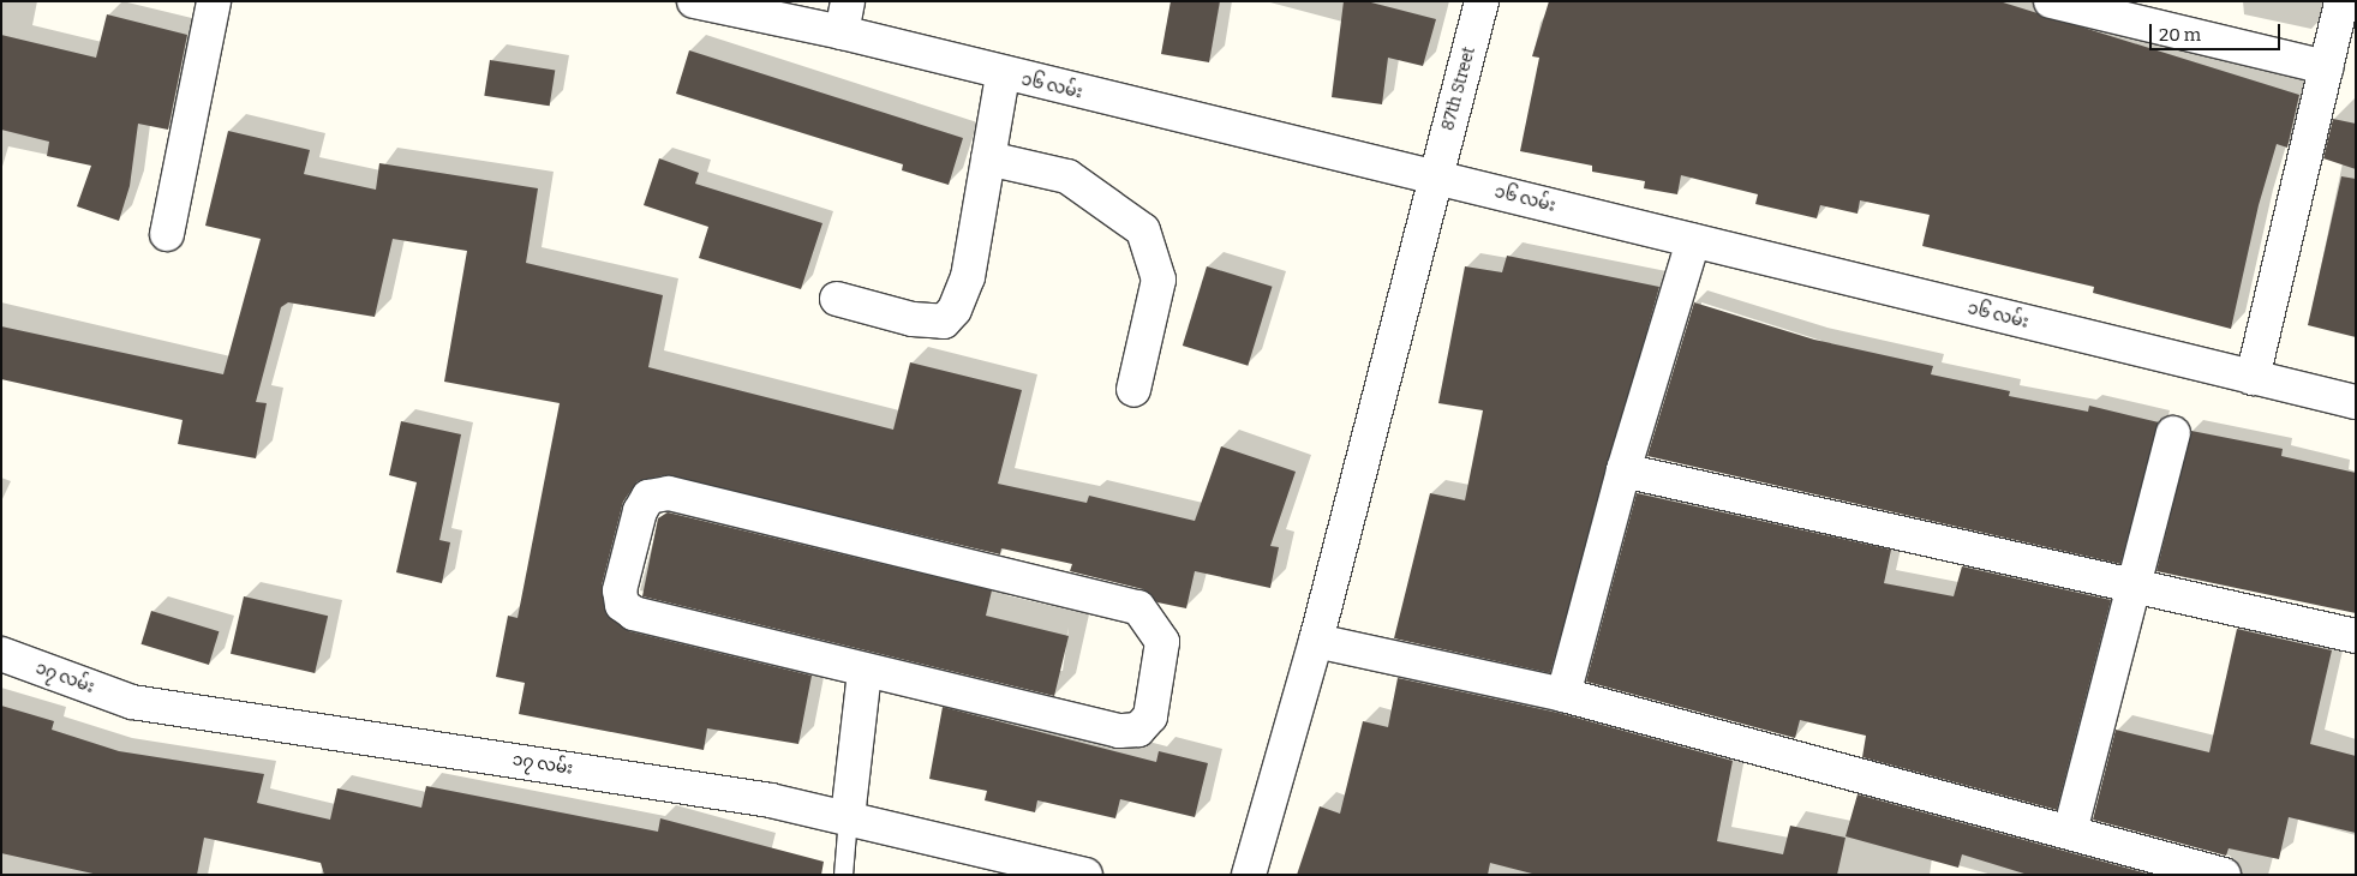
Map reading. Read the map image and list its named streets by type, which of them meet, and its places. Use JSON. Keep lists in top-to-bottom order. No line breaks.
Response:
{"streets":{"street":["၁၆ လမ်း","87th Street","၁၇ လမ်း"]},"crossings":[["၁၆ လမ်း","87th Street"]],"scale_bar":"20 m"}
